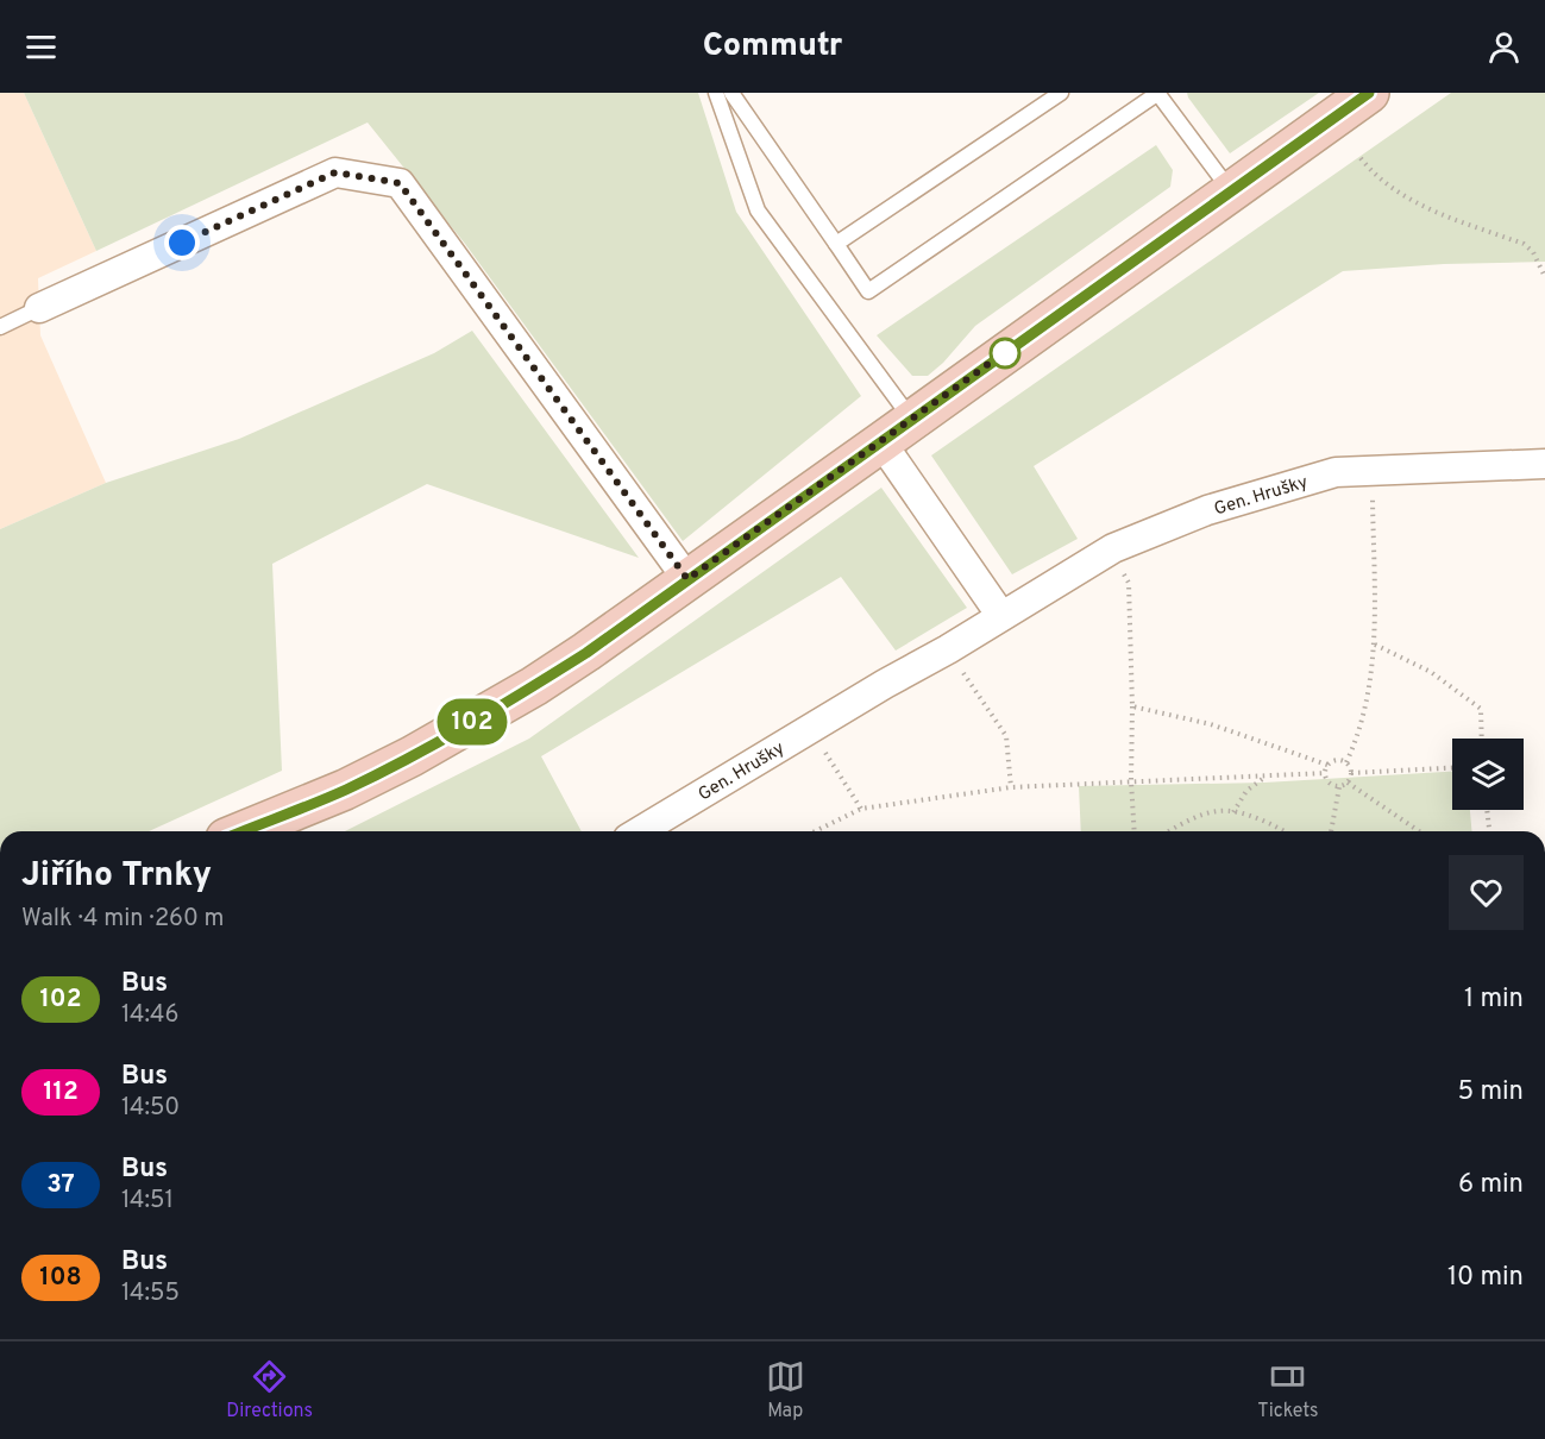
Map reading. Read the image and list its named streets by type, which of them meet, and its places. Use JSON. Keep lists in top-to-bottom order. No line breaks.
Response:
{"streets":{"street":["Gen. Hrušky"]},"lines":["bus line 102"],"page":{"header":"Commutr","on_map":"102","heading":["Jiřího Trnky","Walk · 4 min · 260 m"],"list":[{"mark":"102","name":"Bus","note":"14:46","value":"1 min"},{"mark":"112","name":"Bus","note":"14:50","value":"5 min"},{"mark":"37","name":"Bus","note":"14:51","value":"6 min"},{"mark":"108","name":"Bus","note":"14:55","value":"10 min"}],"tabs":["Directions","Map","Tickets"]}}
